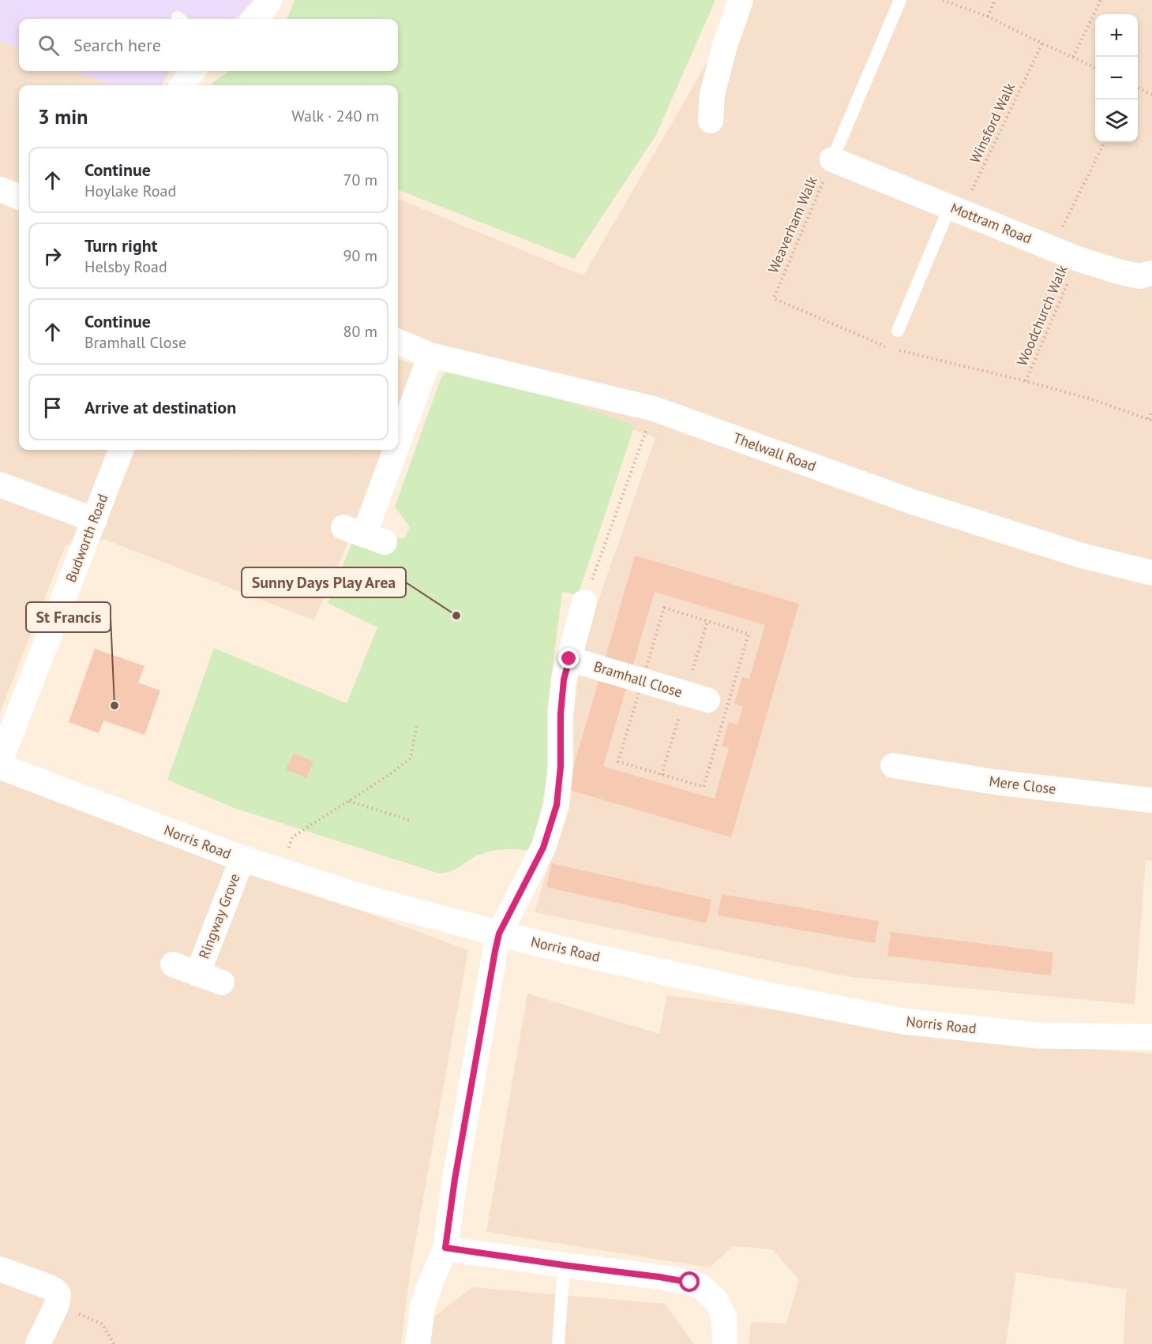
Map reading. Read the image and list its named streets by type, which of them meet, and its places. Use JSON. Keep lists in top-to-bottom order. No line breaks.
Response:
{"streets":{"street":["Mottram Road","Thelwall Road","Budworth Road","Bramhall Close","Mere Close","Norris Road","Ringway Grove"],"path":["Winsford Walk","Weaverham Walk","Woodchurch Walk"]},"crossings":[["Winsford Walk","Mottram Road"],["Mottram Road","Weaverham Walk"],["Mottram Road","Woodchurch Walk"],["Norris Road","Ringway Grove"]],"places":["Sunny Days Play Area","St Francis"],"page":{"map_buttons":["+","−"],"search":"Search here","heading":["3 min","Walk · 240 m"],"list":[["Continue","Hoylake Road","70 m"],["Turn right","Helsby Road","90 m"],["Continue","Bramhall Close","80 m"],"Arrive at destination"]}}
